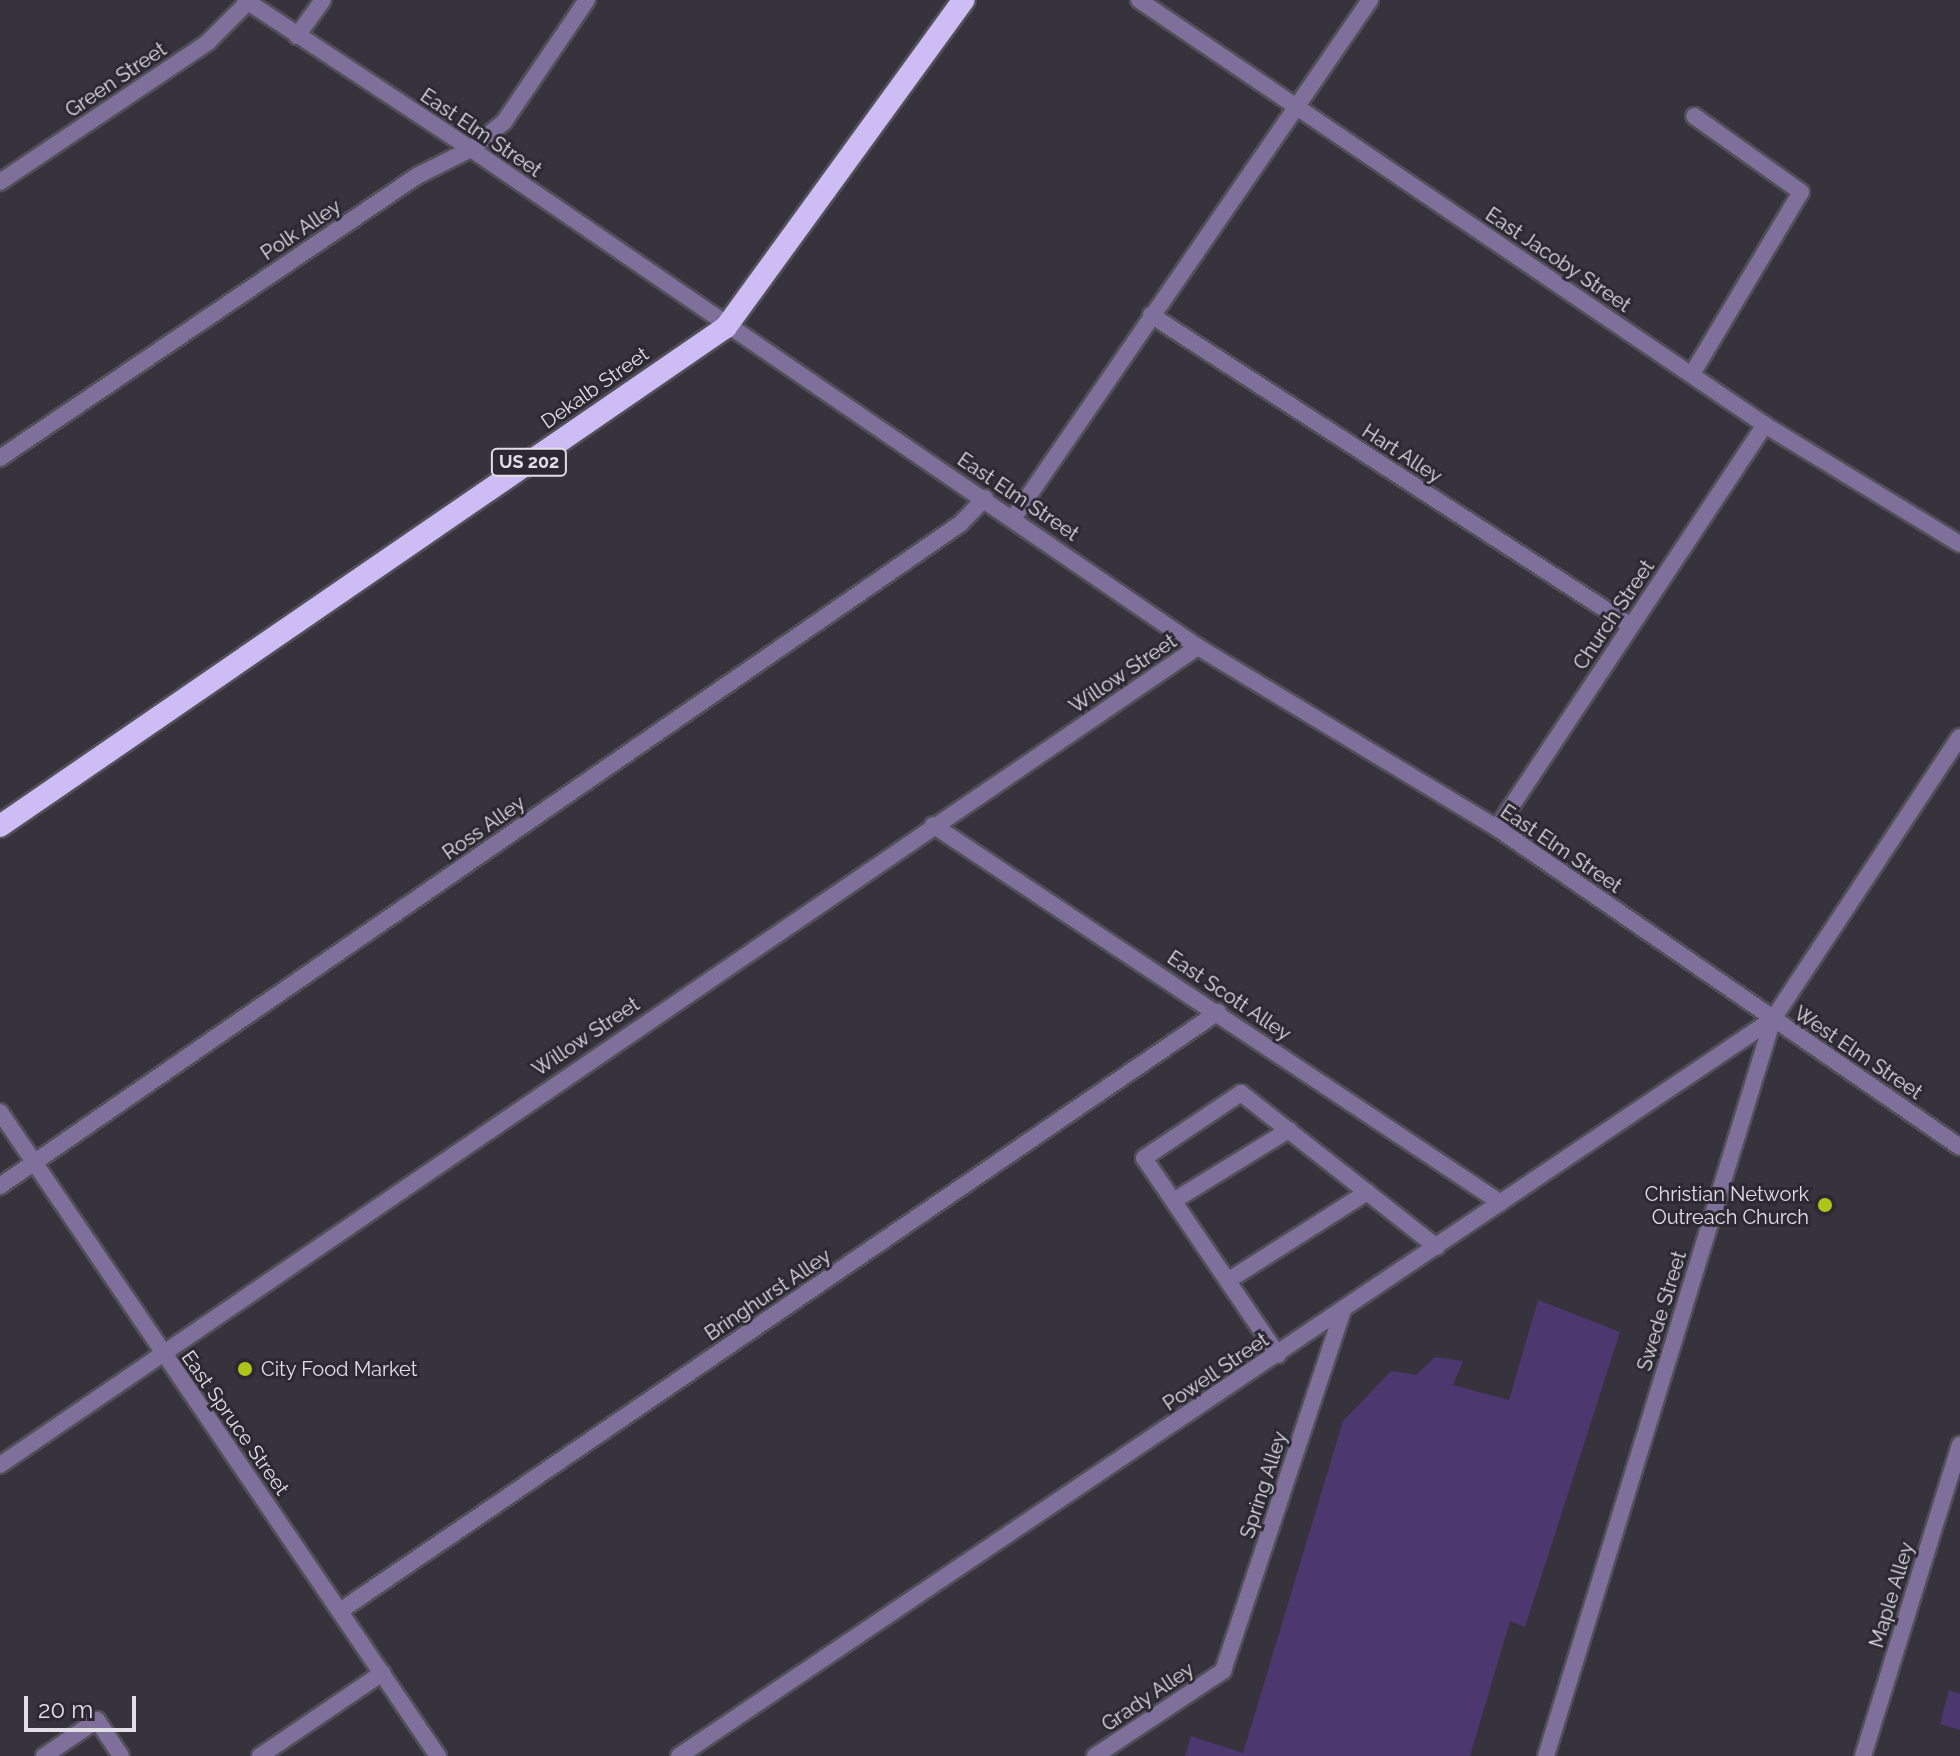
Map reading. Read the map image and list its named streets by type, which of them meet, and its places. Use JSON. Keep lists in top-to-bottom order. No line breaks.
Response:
{"streets":{"highway":["Dekalb Street","US 202"],"street":["Green Street","East Elm Street","Polk Alley","East Jacoby Street","Hart Alley","Church Street","Willow Street","Ross Alley","East Scott Alley","West Elm Street","Bringhurst Alley","Swede Street","Powell Street","East Spruce Street","Spring Alley","Maple Alley","Grady Alley"]},"crossings":[["Green Street","East Elm Street"],["East Elm Street","Polk Alley"],["East Elm Street","Dekalb Street"],["East Elm Street","Church Street"],["East Elm Street","Willow Street"],["East Elm Street","Ross Alley"],["East Elm Street","West Elm Street"],["East Elm Street","Swede Street"],["East Elm Street","Powell Street"],["East Jacoby Street","Church Street"],["Hart Alley","Church Street"],["Willow Street","East Scott Alley"],["Willow Street","East Spruce Street"],["Ross Alley","East Spruce Street"],["East Scott Alley","Bringhurst Alley"],["East Scott Alley","Powell Street"],["West Elm Street","Swede Street"],["West Elm Street","Powell Street"],["Bringhurst Alley","East Spruce Street"],["Swede Street","Powell Street"],["Powell Street","Spring Alley"],["Spring Alley","Grady Alley"]],"places":["Christian Network Outreach Church","City Food Market"],"scale_bar":"20 m"}
